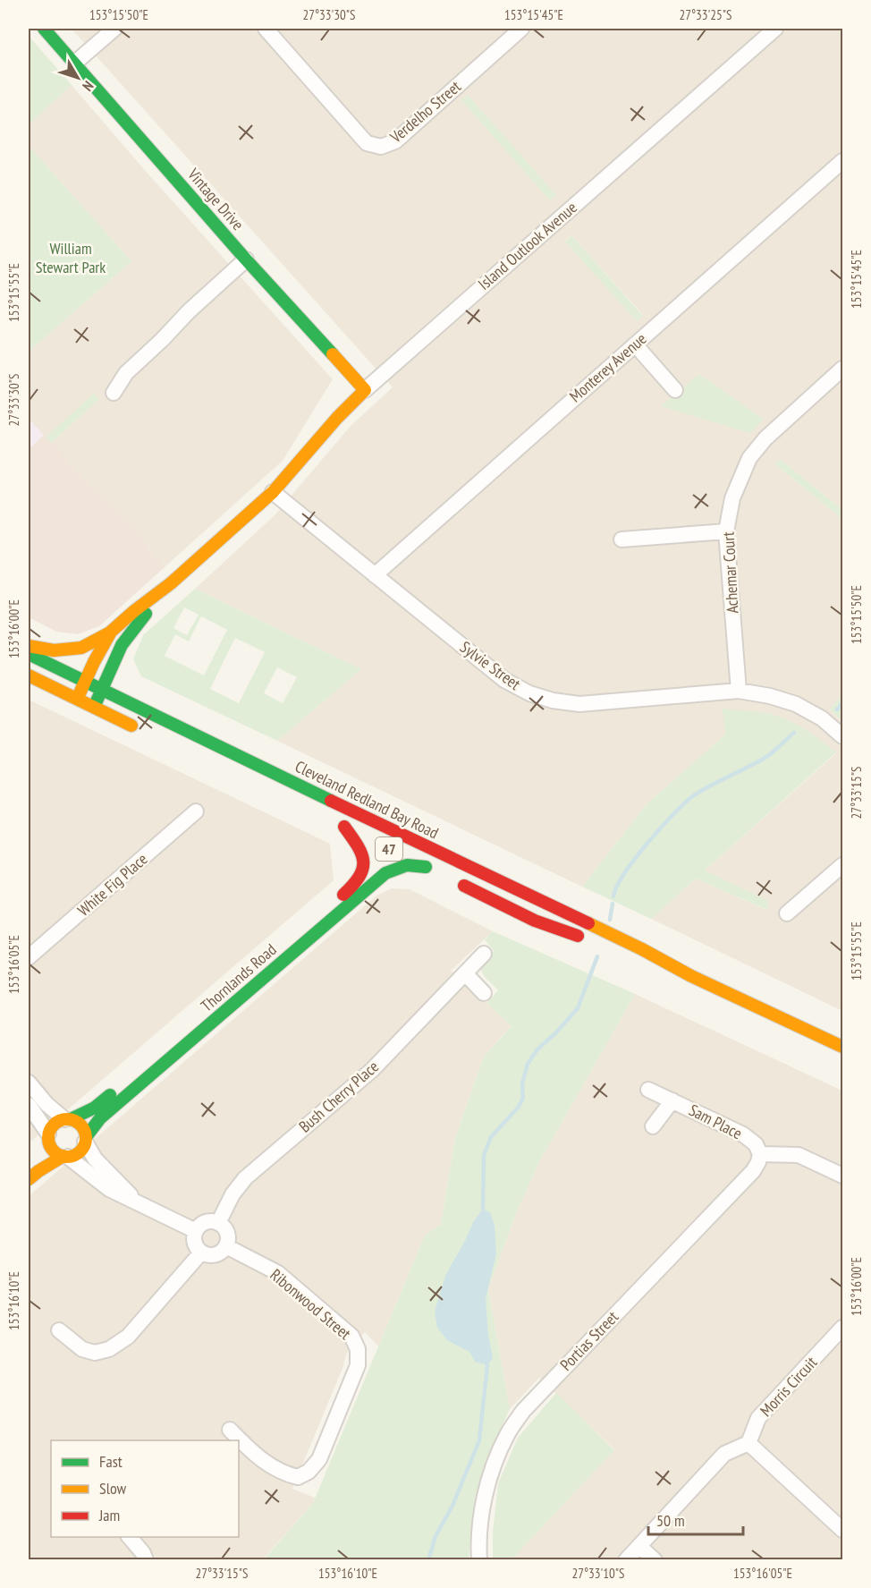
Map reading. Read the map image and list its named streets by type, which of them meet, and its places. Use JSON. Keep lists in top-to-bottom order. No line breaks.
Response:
{"streets":{"main road":["Vintage Drive","Island Outlook Avenue","Cleveland Redland Bay Road","47","Thornlands Road"],"street":["Verdelho Street","Monterey Avenue","Achemar Court","Sylvie Street","White Fig Place","Bush Cherry Place","Sam Place","Ribonwood Street","Portias Street","Morris Circuit"]},"crossings":[["Vintage Drive","Island Outlook Avenue"],["Island Outlook Avenue","Sylvie Street"],["Island Outlook Avenue","Cleveland Redland Bay Road"],["Monterey Avenue","Sylvie Street"],["Achemar Court","Sylvie Street"],["Bush Cherry Place","Ribonwood Street"],["Sam Place","Portias Street"]],"parks":["William Stewart Park"],"legend":["Fast","Slow","Jam"],"scale_bar":"50 m","north":"bottom right","coordinates":["153°15'50\"E","27°33'30\"S","153°15'45\"E","27°33'25\"S","153°15'55\"E","153°16'00\"E","27°33'15\"S","153°16'05\"E","153°16'10\"E","27°33'10\"S"]}
